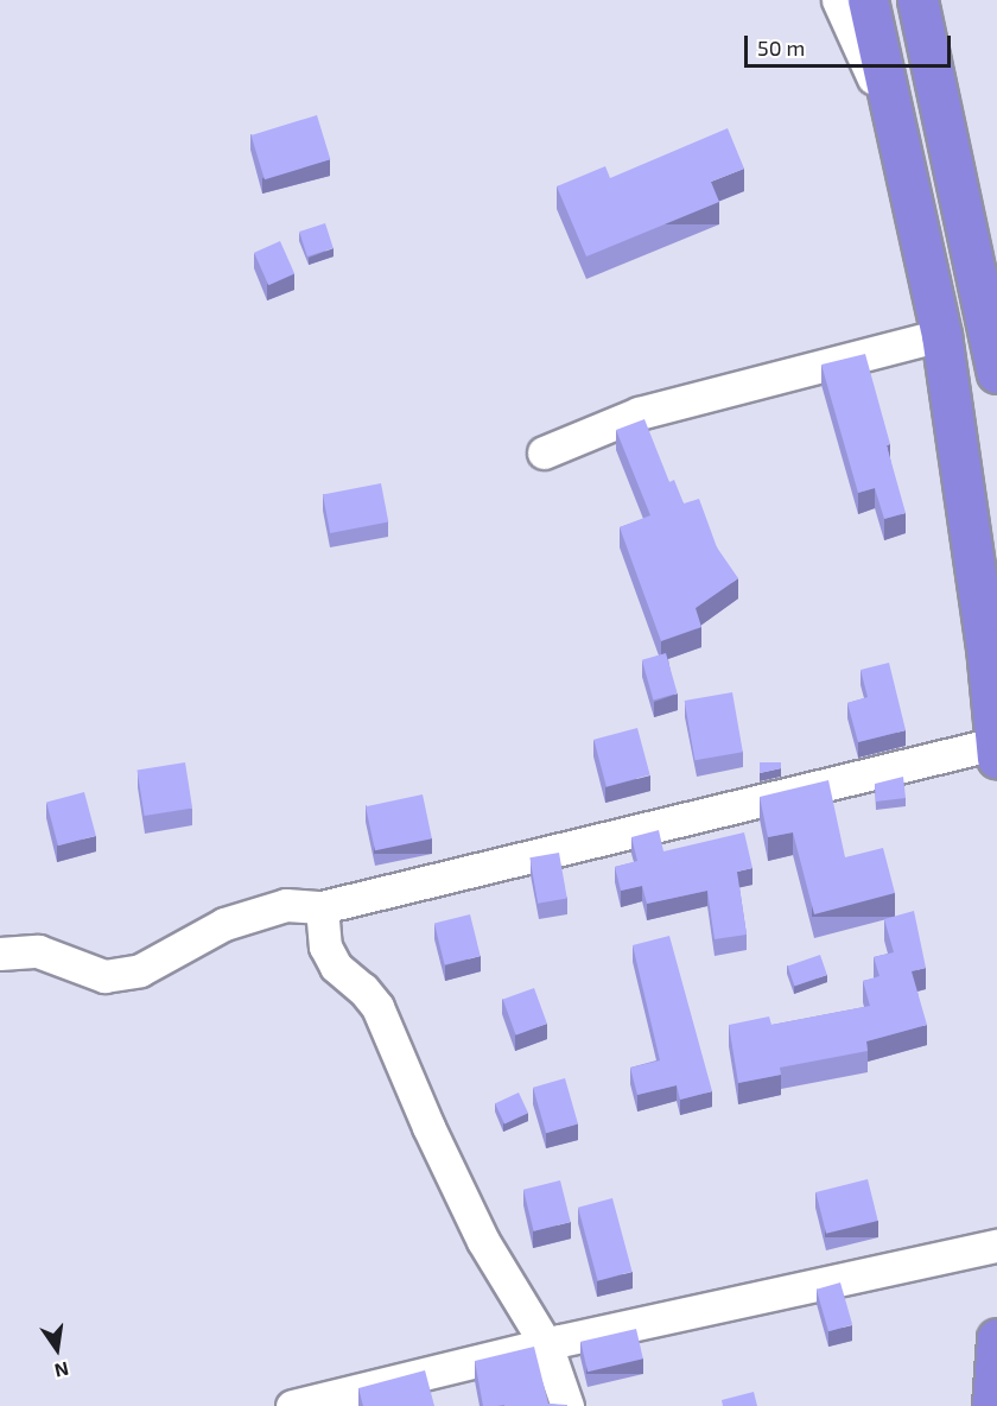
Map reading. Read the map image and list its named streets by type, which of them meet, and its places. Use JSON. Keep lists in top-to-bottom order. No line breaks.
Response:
{"scale_bar":"50 m","north":"bottom"}
